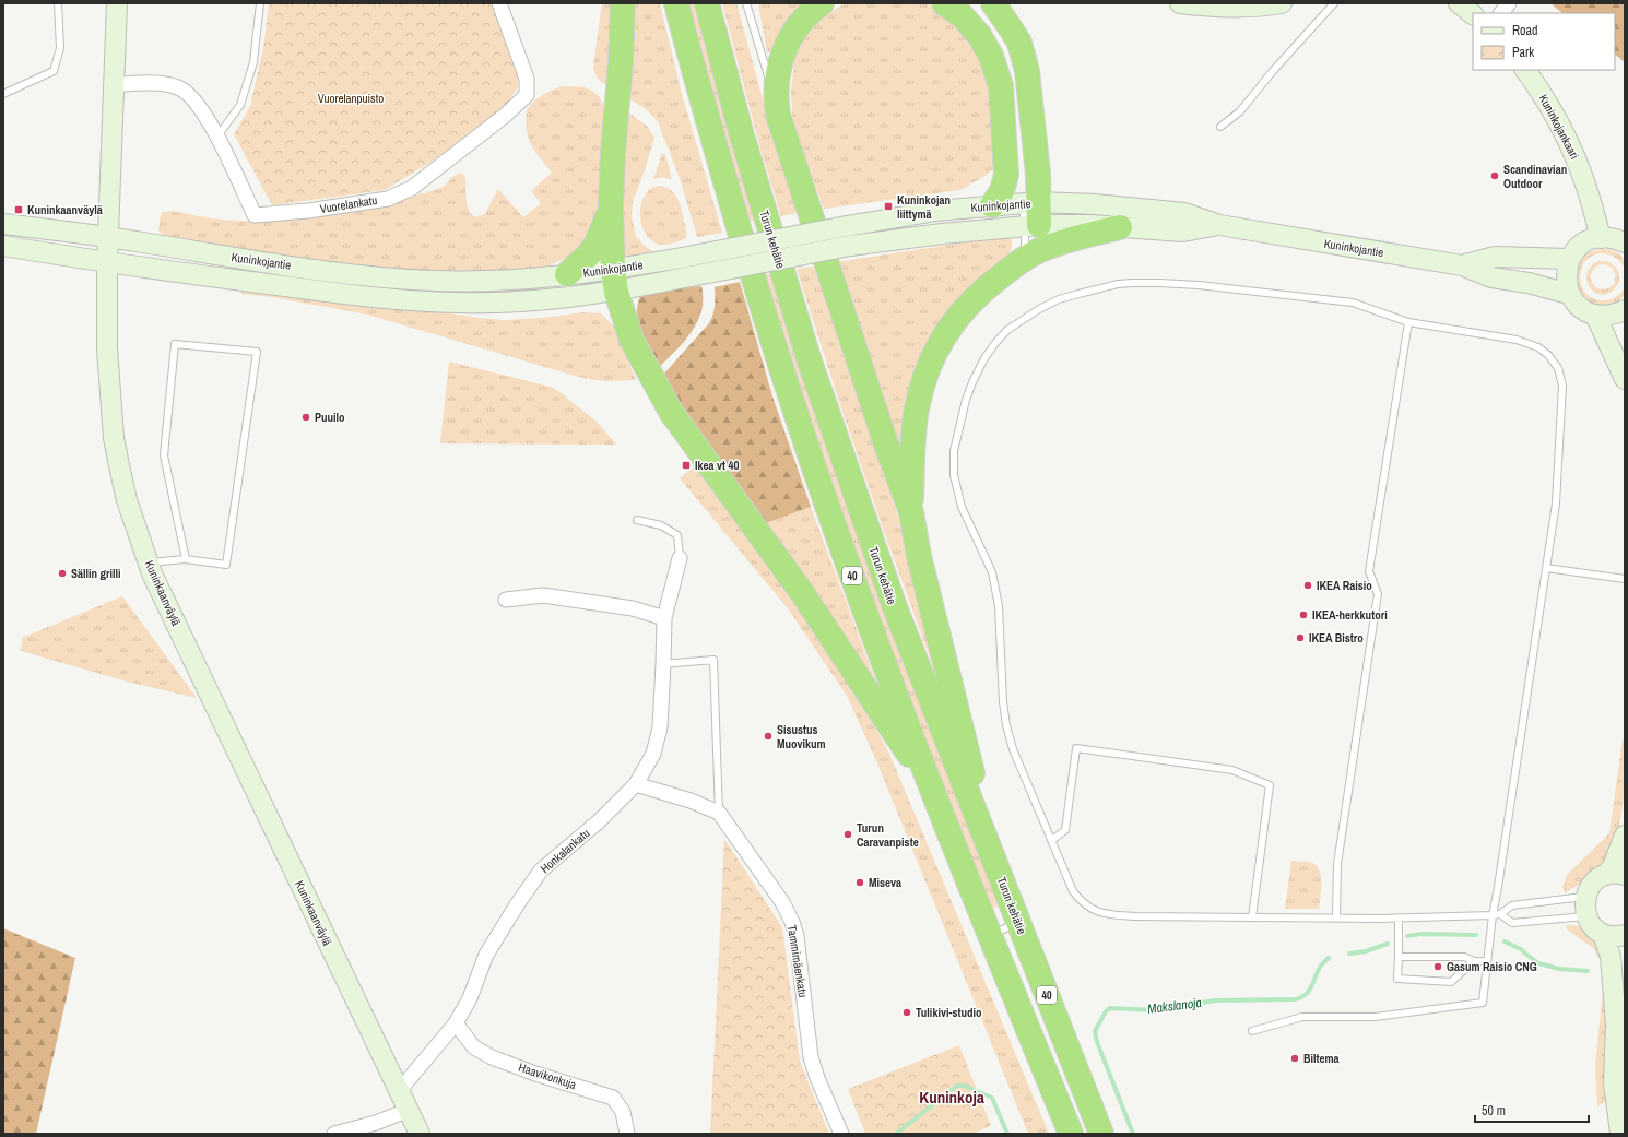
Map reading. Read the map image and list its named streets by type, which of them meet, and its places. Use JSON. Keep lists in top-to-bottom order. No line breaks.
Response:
{"streets":{"highway":["Turun kehätie","40"],"main road":["Kuninkojankaari","Kuninkojantie","Kuninkaanväylä"],"street":["Vuorelankatu","Honkalankatu","Tammimäenkatu","Haavikonkuja"]},"crossings":[["Vuorelankatu","Kuninkaanväylä"],["Kuninkojantie","Kuninkaanväylä"],["Kuninkaanväylä","Honkalankatu"],["Honkalankatu","Haavikonkuja"]],"districts":["Kuninkoja"],"water":["Makslanoja"],"parks":["Vuorelanpuisto"],"places":{"other":["Scandinavian Outdoor","Puuilo","Sällin grilli","IKEA Raisio","IKEA-herkkutori","IKEA Bistro","Sisustus Muovikum","Turun Caravanpiste","Miseva","Gasum Raisio CNG","Tulikivi-studio","Biltema"],"transit":["Kuninkojan liittymä","Kuninkaanväylä","Ikea vt 40"]},"legend":["Road","Park"],"scale_bar":"50 m"}
